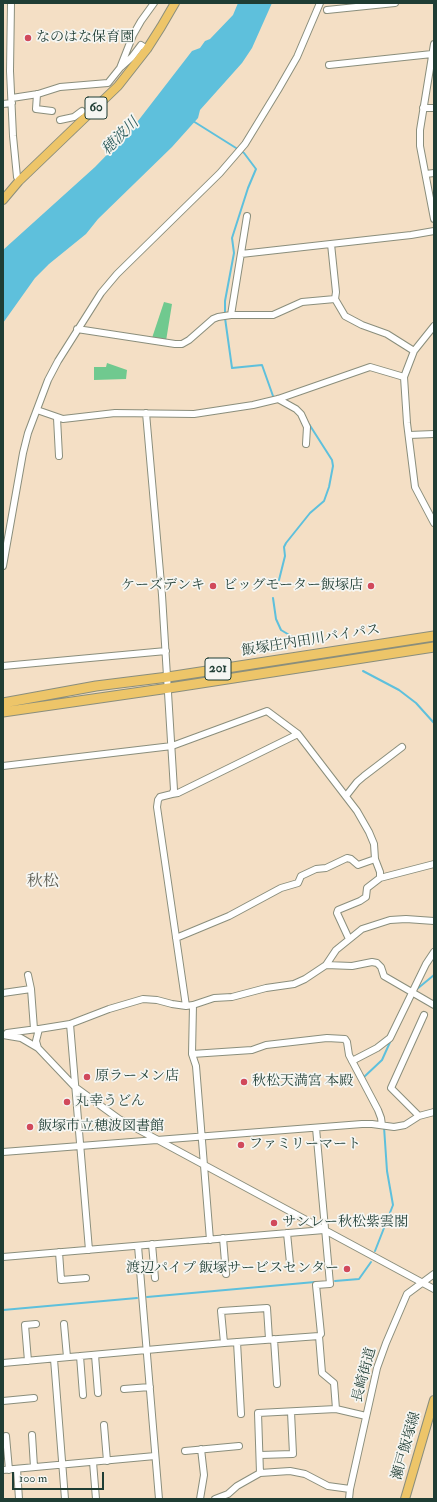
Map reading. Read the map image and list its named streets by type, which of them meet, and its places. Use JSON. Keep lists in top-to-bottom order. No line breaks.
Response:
{"streets":{"highway":["飯塚庄内田川バイパス","201"],"main road":["60","瀬戸飯塚線"],"street":["長崎街道"]},"districts":["秋松"],"water":["穂波川"],"places":["なのはな保育園","ケーズデンキ","ビッグモーター飯塚店","原ラーメン店","秋松天満宮 本殿","丸幸うどん","飯塚市立穂波図書館","ファミリーマート","サンレー秋松紫雲閣","渡辺パイプ 飯塚サービスセンター"],"scale_bar":"100 m"}
